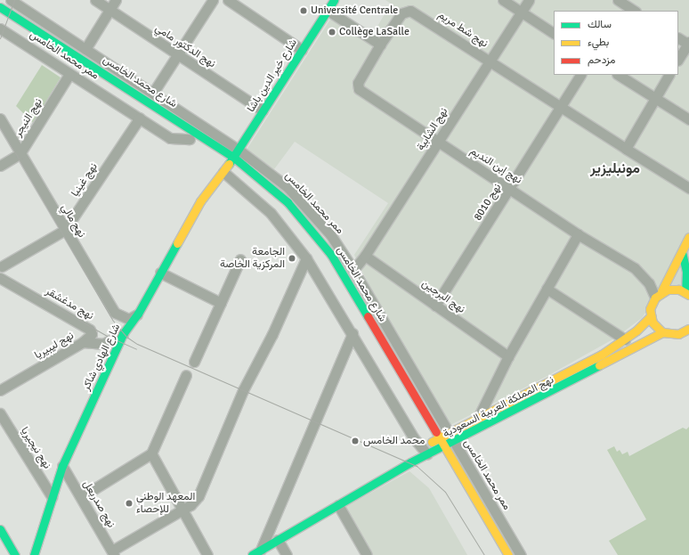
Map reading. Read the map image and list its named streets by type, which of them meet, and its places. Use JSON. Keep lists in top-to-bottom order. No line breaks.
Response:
{"streets":{"main road":["شارع خير الدين باشا","شارع محمد الخامس","شارع الهادي شاكر","نهج المملكة العربية السعودية"],"street":["نهج شط مريم","نهج الدكتور مامي","ممر محمد الخامس","نهج النيجر","نهج الشابية","نهج إبن النديم","نهج غينيا","نهج 8010","نهج مالي","نهج البرجين","نهج مدغشقر","نهج ليبيريا","نهج نيجيريا","نهج صدربعل"]},"crossings":[["نهج شط مريم","نهج الشابية"],["نهج شط مريم","نهج إبن النديم"],["نهج شط مريم","نهج 8010"],["نهج الدكتور مامي","شارع خير الدين باشا"],["ممر محمد الخامس","شارع خير الدين باشا"],["ممر محمد الخامس","شارع محمد الخامس"],["ممر محمد الخامس","نهج النيجر"],["ممر محمد الخامس","نهج الشابية"],["ممر محمد الخامس","نهج غينيا"],["ممر محمد الخامس","نهج المملكة العربية السعودية"],["شارع خير الدين باشا","شارع محمد الخامس"],["شارع خير الدين باشا","شارع الهادي شاكر"],["شارع محمد الخامس","شارع الهادي شاكر"],["شارع محمد الخامس","نهج المملكة العربية السعودية"],["نهج النيجر","نهج مالي"],["نهج الشابية","نهج إبن النديم"],["نهج الشابية","نهج البرجين"],["نهج إبن النديم","نهج 8010"],["نهج غينيا","نهج مالي"],["نهج غينيا","نهج مدغشقر"],["نهج 8010","نهج البرجين"],["نهج مالي","شارع الهادي شاكر"],["نهج مدغشقر","نهج ليبيريا"],["نهج ليبيريا","شارع الهادي شاكر"],["شارع الهادي شاكر","نهج نيجيريا"],["شارع الهادي شاكر","نهج صدربعل"]],"districts":["مونبليزير"],"places":["Université Centrale","Collège LaSalle","الجامعة المركزية الخاصة","محمد الخامس","المعهد الوطني للإحصاء"],"legend":["سالك","بطيء","مزدحم"]}
